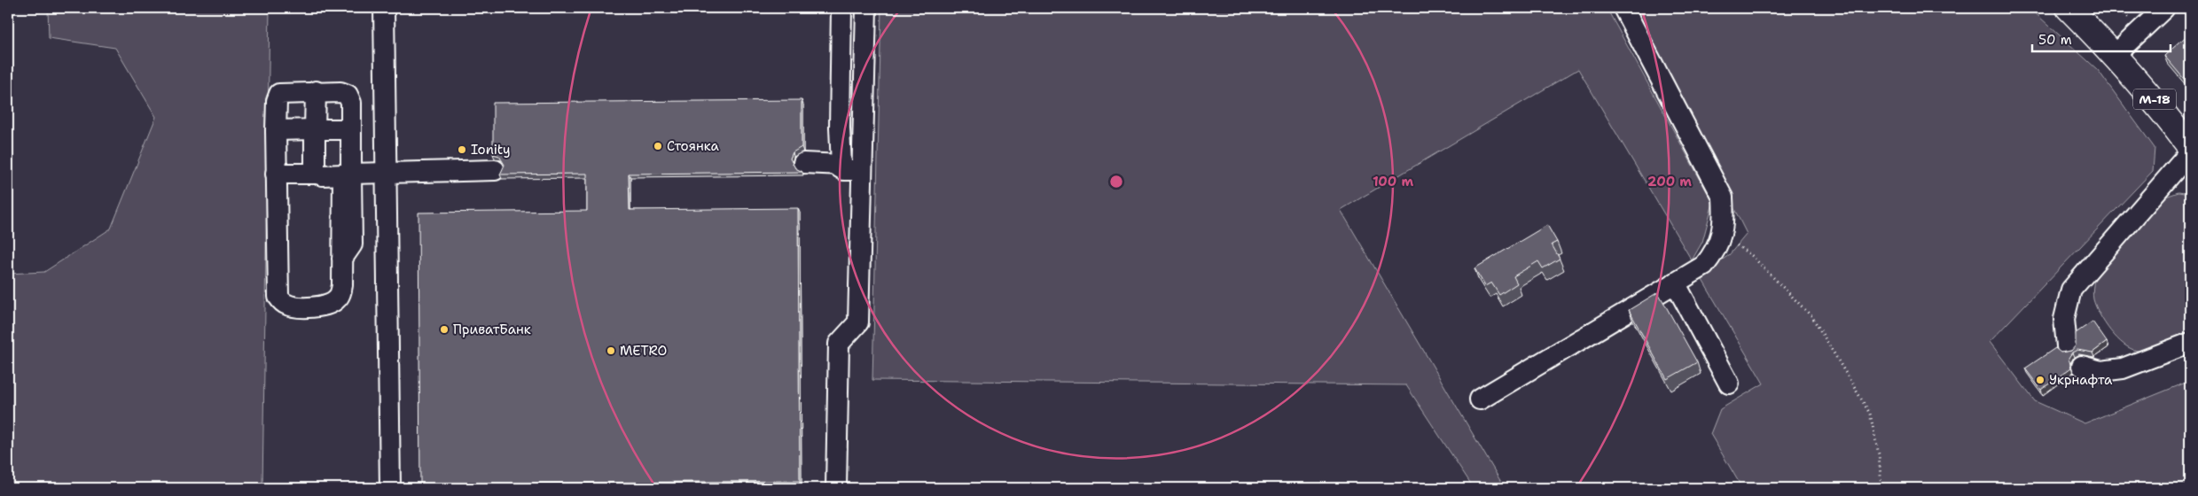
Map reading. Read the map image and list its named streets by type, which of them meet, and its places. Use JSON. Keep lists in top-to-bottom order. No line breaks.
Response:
{"streets":{"highway":["М-18"]},"places":["Стоянка","Ionity","ПриватБанк","METRO","Укрнафта"],"scale_bar":"50 m","rings":["100 m","200 m"]}
